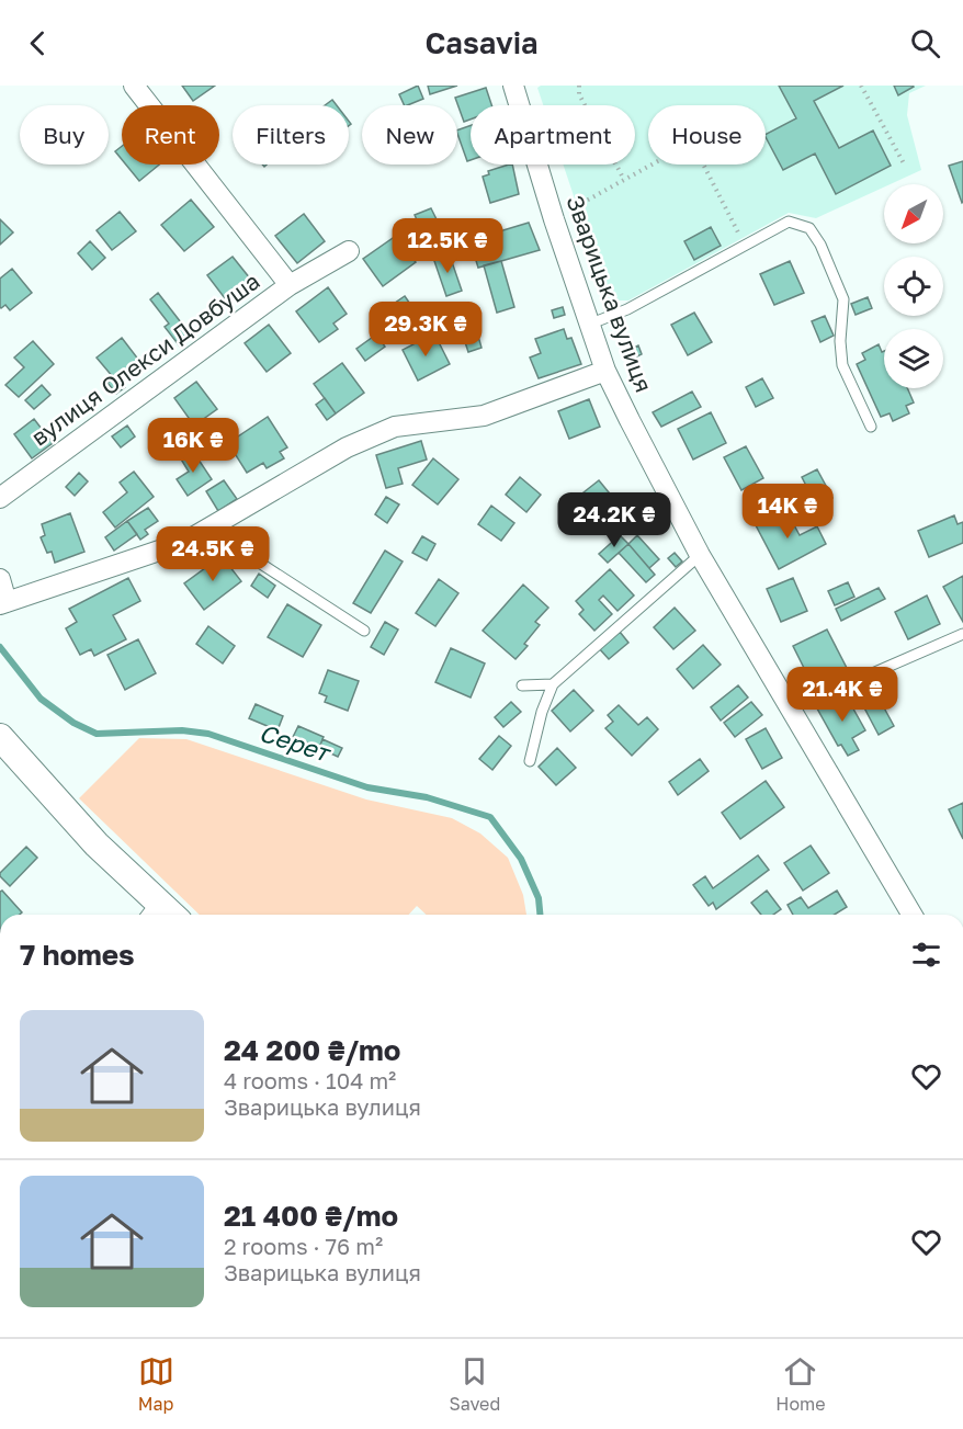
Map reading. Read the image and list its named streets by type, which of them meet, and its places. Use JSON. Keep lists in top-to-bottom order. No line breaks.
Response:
{"streets":{"street":["Зварицька вулиця","вулиця Олекси Довбуша"]},"water":["Серет"],"north":"bottom left","page":{"header":"Casavia","chip":["Buy","Rent","Filters","New","Apartment","House"],"price":["12.5K ₴","29.3K ₴","16K ₴","14K ₴","24.2K ₴","24.5K ₴","21.4K ₴"],"heading":"7 homes","list":[{"name":"24 200 ₴/mo","note":"4 rooms · 104 m² · Зварицька вулиця"},{"name":"21 400 ₴/mo","note":"2 rooms · 76 m² · Зварицька вулиця"}],"tabs":["Map","Saved","Home"]}}
